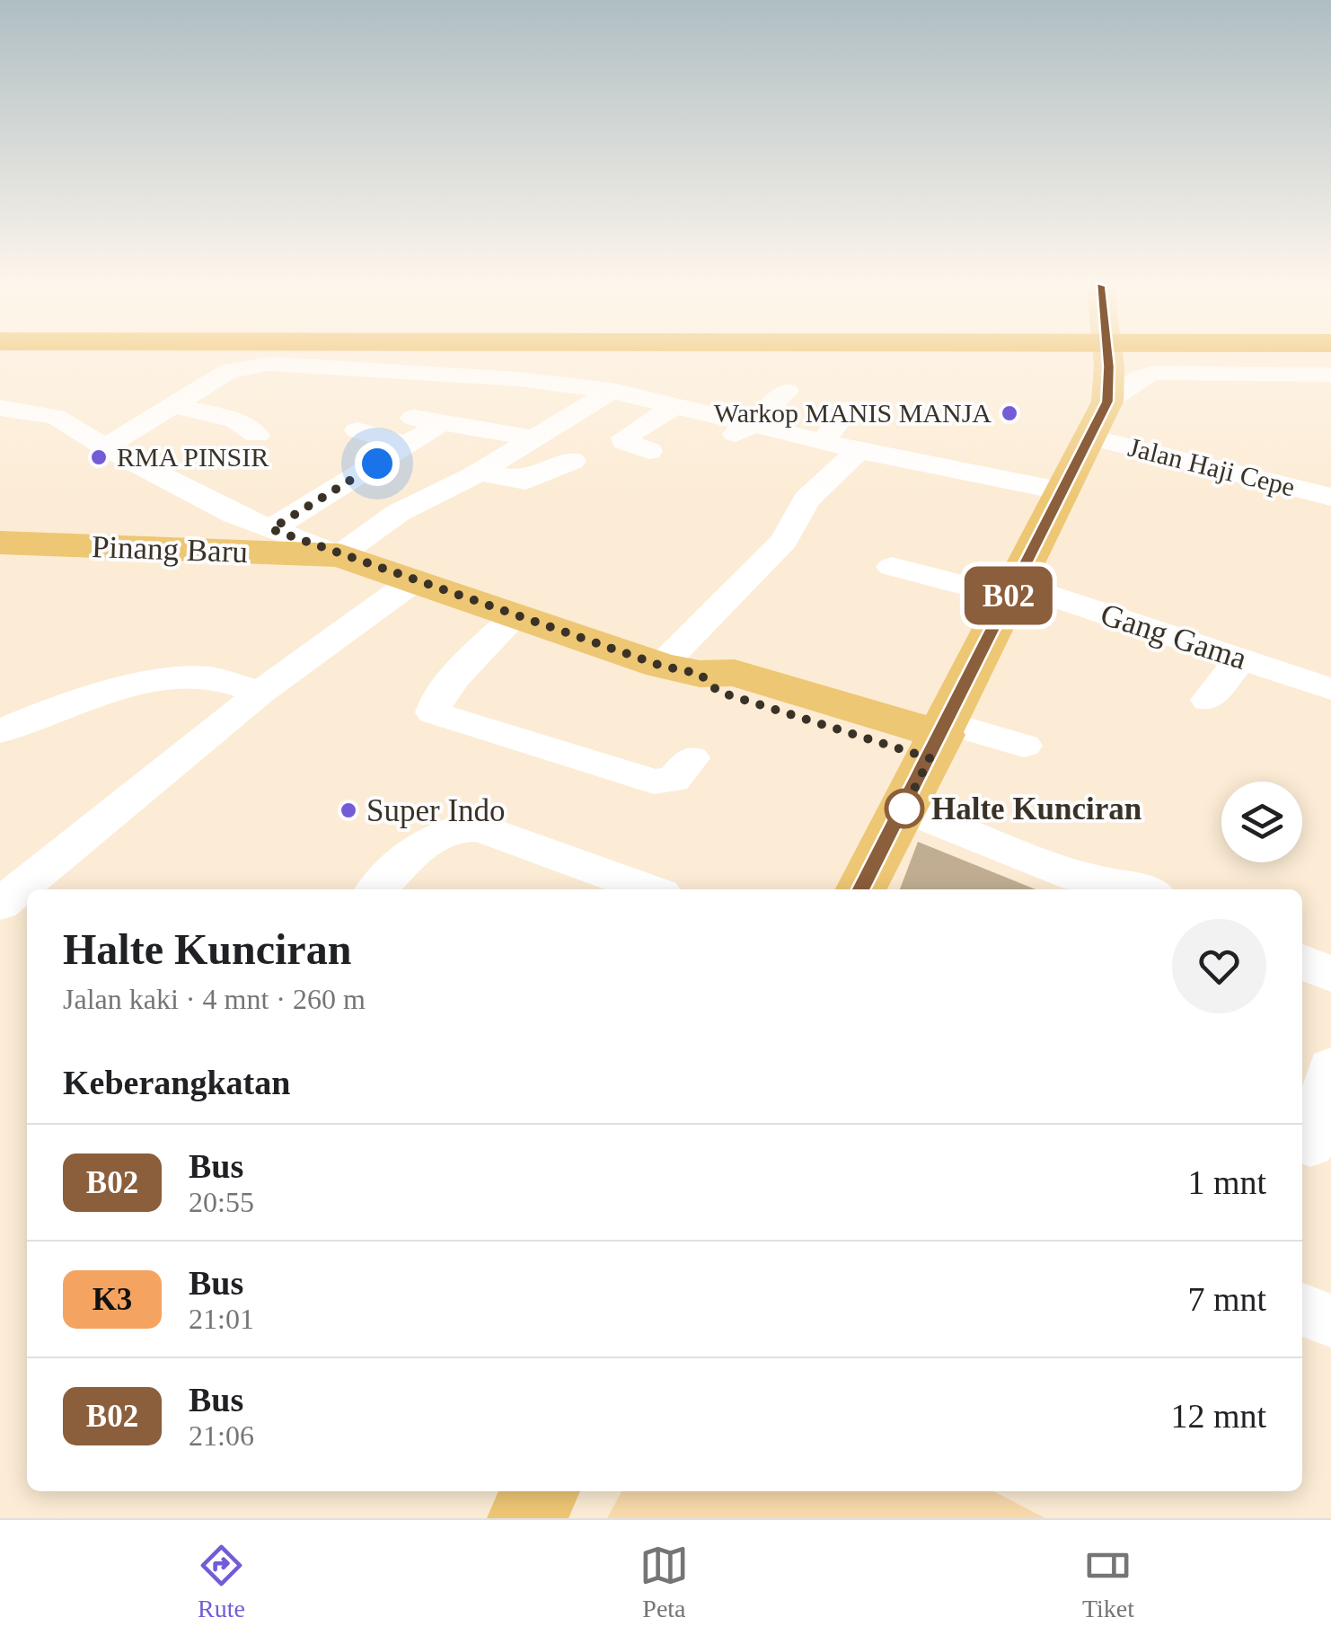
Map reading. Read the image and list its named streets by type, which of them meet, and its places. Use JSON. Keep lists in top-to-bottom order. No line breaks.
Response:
{"streets":{"main road":["Pinang Baru"],"street":["Jalan Haji Cepe","Gang Gama"]},"places":["Warkop MANIS MANJA","RMA PINSIR","Halte Kunciran","Super Indo"],"lines":["bus line B02"],"page":{"on_map":"B02","heading":[["Halte Kunciran","Jalan kaki · 4 mnt · 260 m"],"Keberangkatan"],"list":[{"mark":"B02","name":"Bus","note":"20:55","value":"1 mnt"},{"mark":"K3","name":"Bus","note":"21:01","value":"7 mnt"},{"mark":"B02","name":"Bus","note":"21:06","value":"12 mnt"}],"tabs":["Rute","Peta","Tiket"]}}
